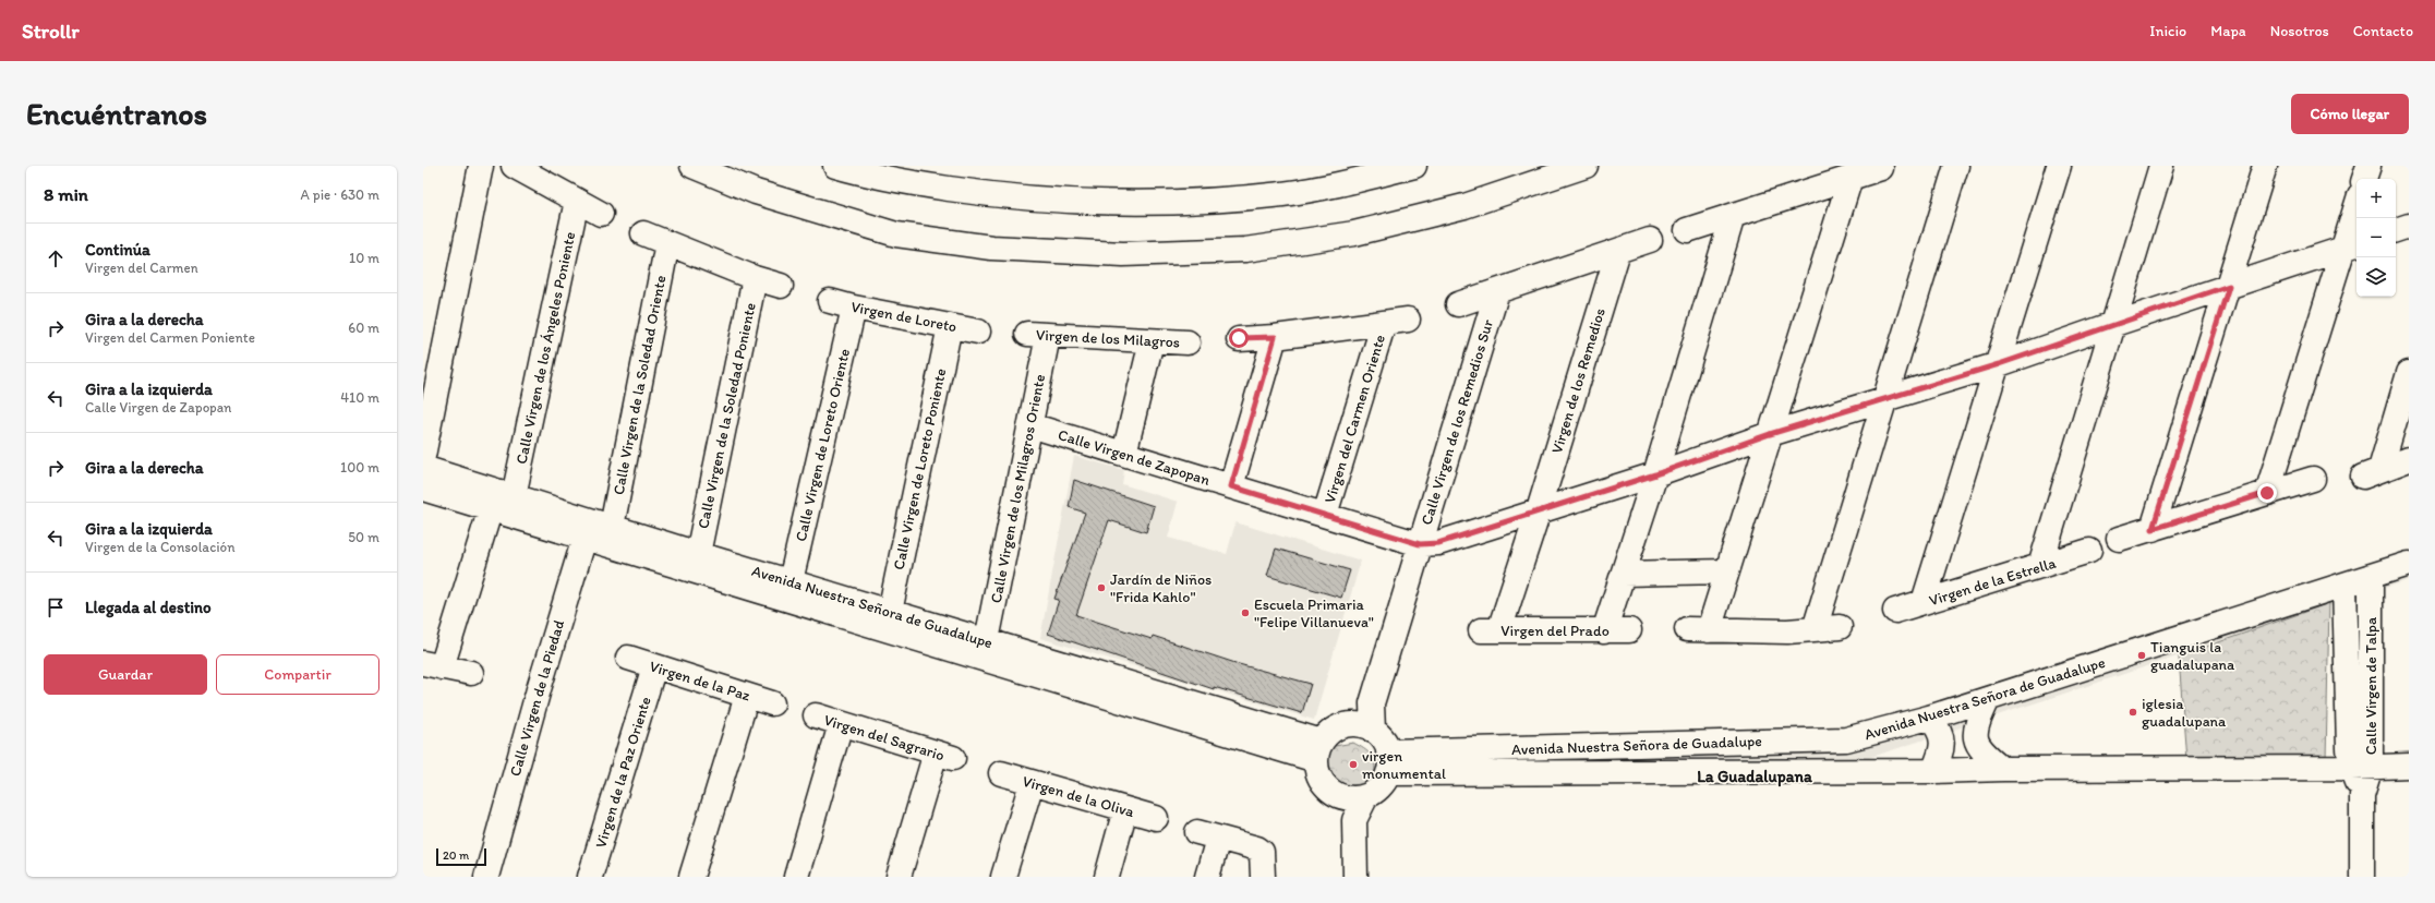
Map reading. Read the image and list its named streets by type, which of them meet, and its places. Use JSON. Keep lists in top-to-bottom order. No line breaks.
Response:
{"streets":{"main road":["Virgen de Loreto","Virgen de los Milagros","Calle Virgen de los Ángeles Poniente","Virgen de los Remedios","Calle Virgen de la Soledad Oriente","Calle Virgen de la Soledad Poniente","Virgen del Carmen Oriente","Calle Virgen de los Remedios Sur","Calle Virgen de Loreto Oriente","Calle Virgen de Zapopan","Calle Virgen de Loreto Poniente","Calle Virgen de los Milagros Oriente","Virgen de la Estrella","Avenida Nuestra Señora de Guadalupe","Virgen del Prado","Virgen de la Paz","Calle Virgen de Talpa","Calle Virgen de la Piedad","Virgen del Sagrario","Virgen de la Paz Oriente","Virgen de la Oliva"]},"crossings":[["Virgen de Loreto","Calle Virgen de Loreto Oriente"],["Virgen de Loreto","Calle Virgen de Loreto Poniente"],["Virgen de los Milagros","Calle Virgen de los Milagros Oriente"],["Calle Virgen de los Ángeles Poniente","Avenida Nuestra Señora de Guadalupe"],["Virgen de los Remedios","Calle Virgen de Zapopan"],["Virgen de los Remedios","Virgen del Prado"],["Calle Virgen de la Soledad Oriente","Avenida Nuestra Señora de Guadalupe"],["Calle Virgen de la Soledad Oriente","Calle Virgen de la Piedad"],["Calle Virgen de la Soledad Poniente","Avenida Nuestra Señora de Guadalupe"],["Virgen del Carmen Oriente","Calle Virgen de Zapopan"],["Calle Virgen de los Remedios Sur","Calle Virgen de Zapopan"],["Calle Virgen de los Remedios Sur","Avenida Nuestra Señora de Guadalupe"],["Calle Virgen de Loreto Oriente","Avenida Nuestra Señora de Guadalupe"],["Calle Virgen de Zapopan","Calle Virgen de los Milagros Oriente"],["Calle Virgen de Loreto Poniente","Avenida Nuestra Señora de Guadalupe"],["Calle Virgen de los Milagros Oriente","Avenida Nuestra Señora de Guadalupe"],["Avenida Nuestra Señora de Guadalupe","Calle Virgen de Talpa"],["Avenida Nuestra Señora de Guadalupe","Calle Virgen de la Piedad"],["Virgen de la Paz","Virgen de la Paz Oriente"]],"districts":["La Guadalupana"],"places":["Jardín de Niños \"Frida Kahlo\"","Escuela Primaria \"Felipe Villanueva\"","Tianguis la guadalupana","iglesia guadalupana","virgen monumental"],"scale_bar":"20 m","page":{"header":"Strollr","nav":["Inicio","Mapa","Nosotros","Contacto"],"buttons":["Cómo llegar",["Guardar","Compartir"]],"title":"Encuéntranos","heading":["8 min","A pie · 630 m"],"map_buttons":["+","−"],"list":[["Continúa","Virgen del Carmen","10 m"],["Gira a la derecha","Virgen del Carmen Poniente","60 m"],["Gira a la izquierda","Calle Virgen de Zapopan","410 m"],["Gira a la derecha","100 m"],["Gira a la izquierda","Virgen de la Consolación","50 m"],"Llegada al destino"],"scale":"20 m"}}
